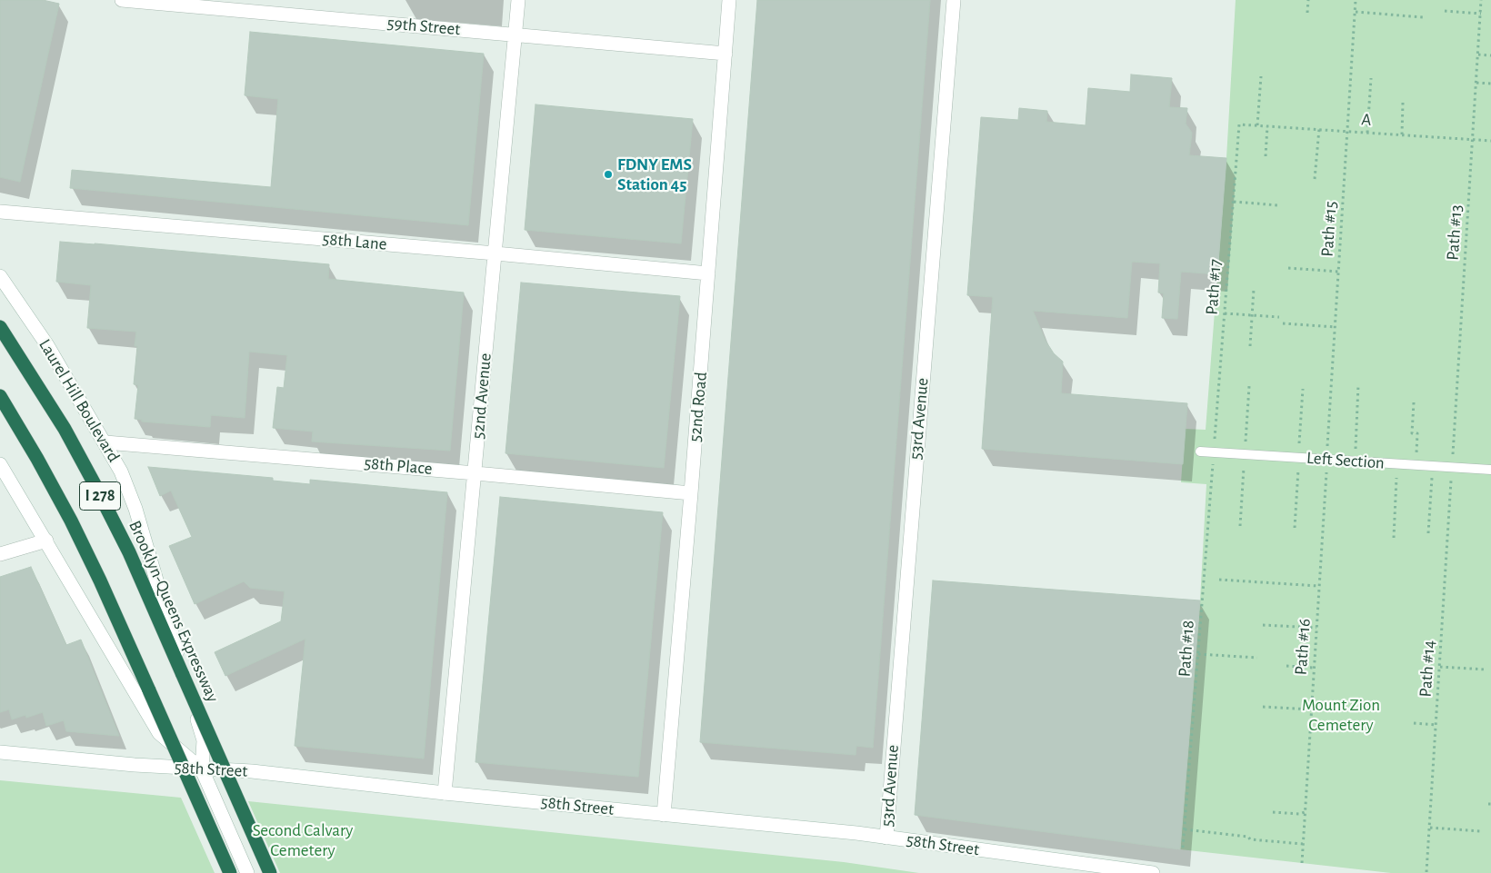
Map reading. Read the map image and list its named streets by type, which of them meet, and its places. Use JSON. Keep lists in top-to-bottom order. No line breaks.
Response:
{"streets":{"highway":["I 278","Brooklyn-Queens Expressway"],"street":["59th Street","58th Lane","52nd Avenue","Laurel Hill Boulevard","52nd Road","53rd Avenue","58th Place","58th Street"],"lane":["Left Section"],"path":["A","Path #15","Path #13","Path #17","Path #16","Path #18","Path #14"]},"crossings":[["59th Street","52nd Avenue"],["59th Street","52nd Road"],["A","Path #15"],["A","Path #13"],["A","Path #17"],["Path #15","Left Section"],["Path #15","Path #16"],["Path #13","Left Section"],["Path #13","Path #14"],["58th Lane","52nd Avenue"],["58th Lane","52nd Road"],["Path #17","Left Section"],["Path #17","Path #18"],["52nd Avenue","58th Place"],["52nd Avenue","58th Street"],["Laurel Hill Boulevard","58th Place"],["Laurel Hill Boulevard","58th Street"],["52nd Road","58th Place"],["52nd Road","58th Street"],["53rd Avenue","58th Street"],["Left Section","Path #16"],["Left Section","Path #18"],["Left Section","Path #14"]],"parks":["Mount Zion Cemetery","Second Calvary Cemetery"],"places":["FDNY EMS Station 45"]}
